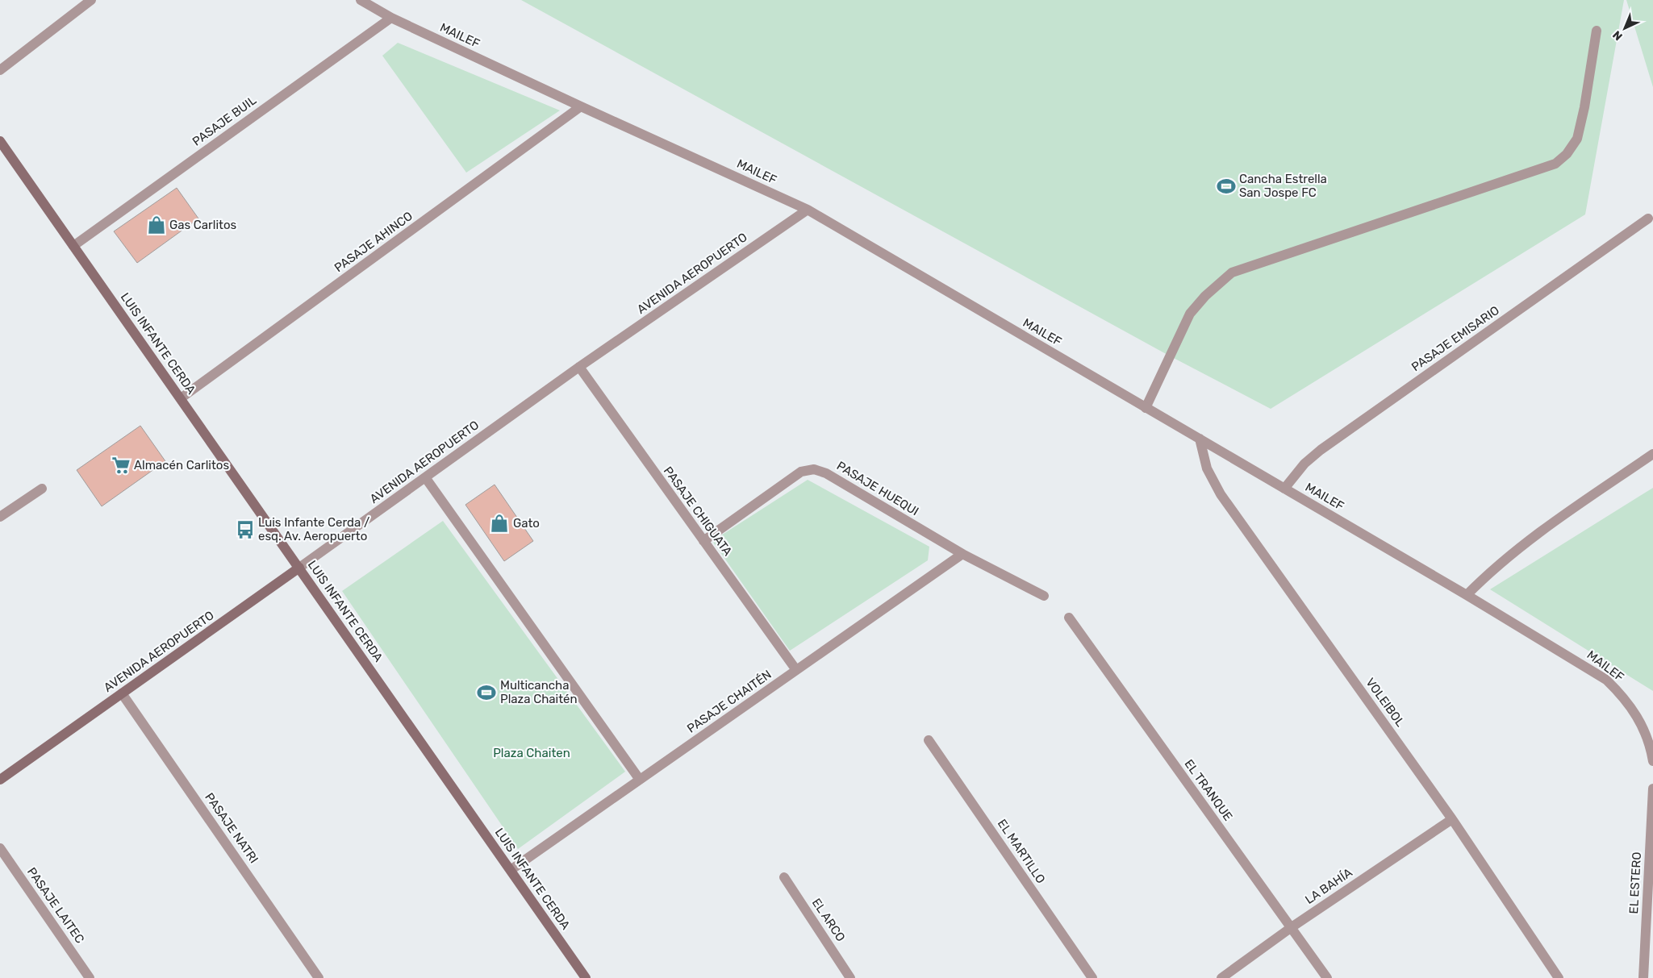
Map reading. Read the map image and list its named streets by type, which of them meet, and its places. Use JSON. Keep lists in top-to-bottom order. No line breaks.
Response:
{"streets":{"street":["MAILEF","PASAJE BUIL","PASAJE AHINCO","AVENIDA AEROPUERTO","PASAJE EMISARIO","LUIS INFANTE CERDA","PASAJE HUEQUI","PASAJE CHIGUATA","PASAJE CHAITÉN","VOLEIBOL","EL TRANQUE","PASAJE NATRI","EL MARTILLO","EL ESTERO","LA BAHÍA","PASAJE LAITEC","EL ARCO"]},"crossings":[["MAILEF","PASAJE BUIL"],["MAILEF","PASAJE AHINCO"],["MAILEF","AVENIDA AEROPUERTO"],["MAILEF","PASAJE EMISARIO"],["MAILEF","VOLEIBOL"],["PASAJE BUIL","LUIS INFANTE CERDA"],["PASAJE AHINCO","LUIS INFANTE CERDA"],["AVENIDA AEROPUERTO","LUIS INFANTE CERDA"],["AVENIDA AEROPUERTO","PASAJE CHIGUATA"],["AVENIDA AEROPUERTO","PASAJE NATRI"],["LUIS INFANTE CERDA","PASAJE CHAITÉN"],["PASAJE HUEQUI","PASAJE CHIGUATA"],["PASAJE HUEQUI","PASAJE CHAITÉN"],["PASAJE CHIGUATA","PASAJE CHAITÉN"],["VOLEIBOL","LA BAHÍA"],["EL TRANQUE","LA BAHÍA"]],"parks":["Plaza Chaiten"],"places":{"sports":["Cancha Estrella San Jospe FC","Multicancha Plaza Chaitén"],"shop":["Gas Carlitos","Gato"],"supermarket":["Almacén Carlitos"],"bus stop":["Luis Infante Cerda / esq. Av. Aeropuerto"]},"north":"bottom left"}
